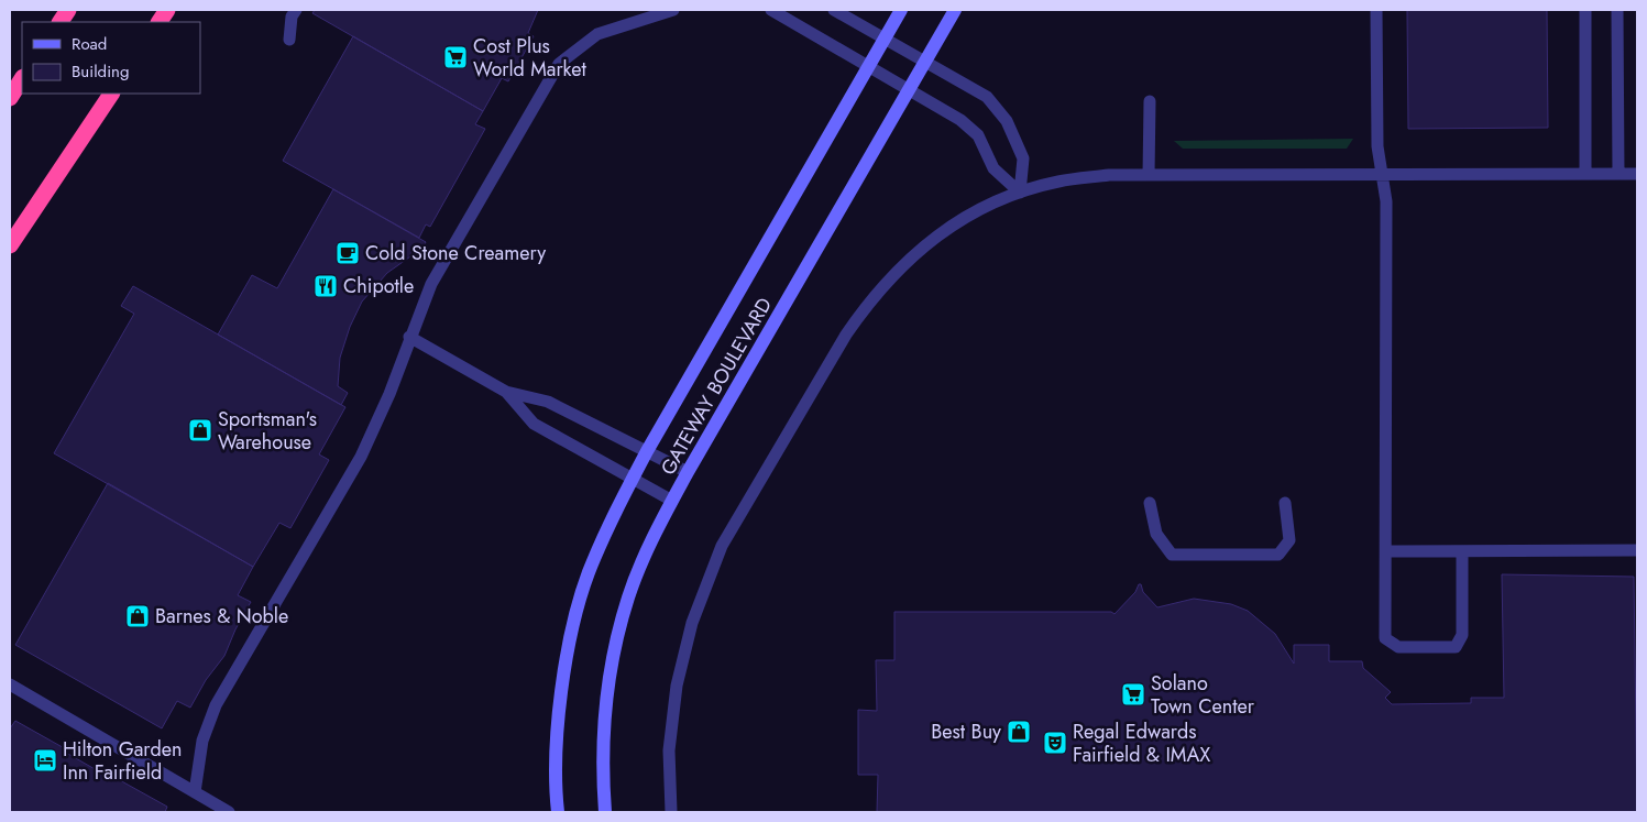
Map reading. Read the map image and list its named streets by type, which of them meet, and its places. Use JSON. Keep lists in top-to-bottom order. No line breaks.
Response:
{"streets":{"street":["GATEWAY BOULEVARD"]},"places":{"supermarket":["Cost Plus World Market","Solano Town Center"],"cafe":["Cold Stone Creamery"],"restaurant":["Chipotle"],"shop":["Sportsman's Warehouse","Barnes & Noble","Best Buy"],"theatre":["Regal Edwards Fairfield & IMAX"],"hotel":["Hilton Garden Inn Fairfield"]},"legend":["Road","Building"]}
